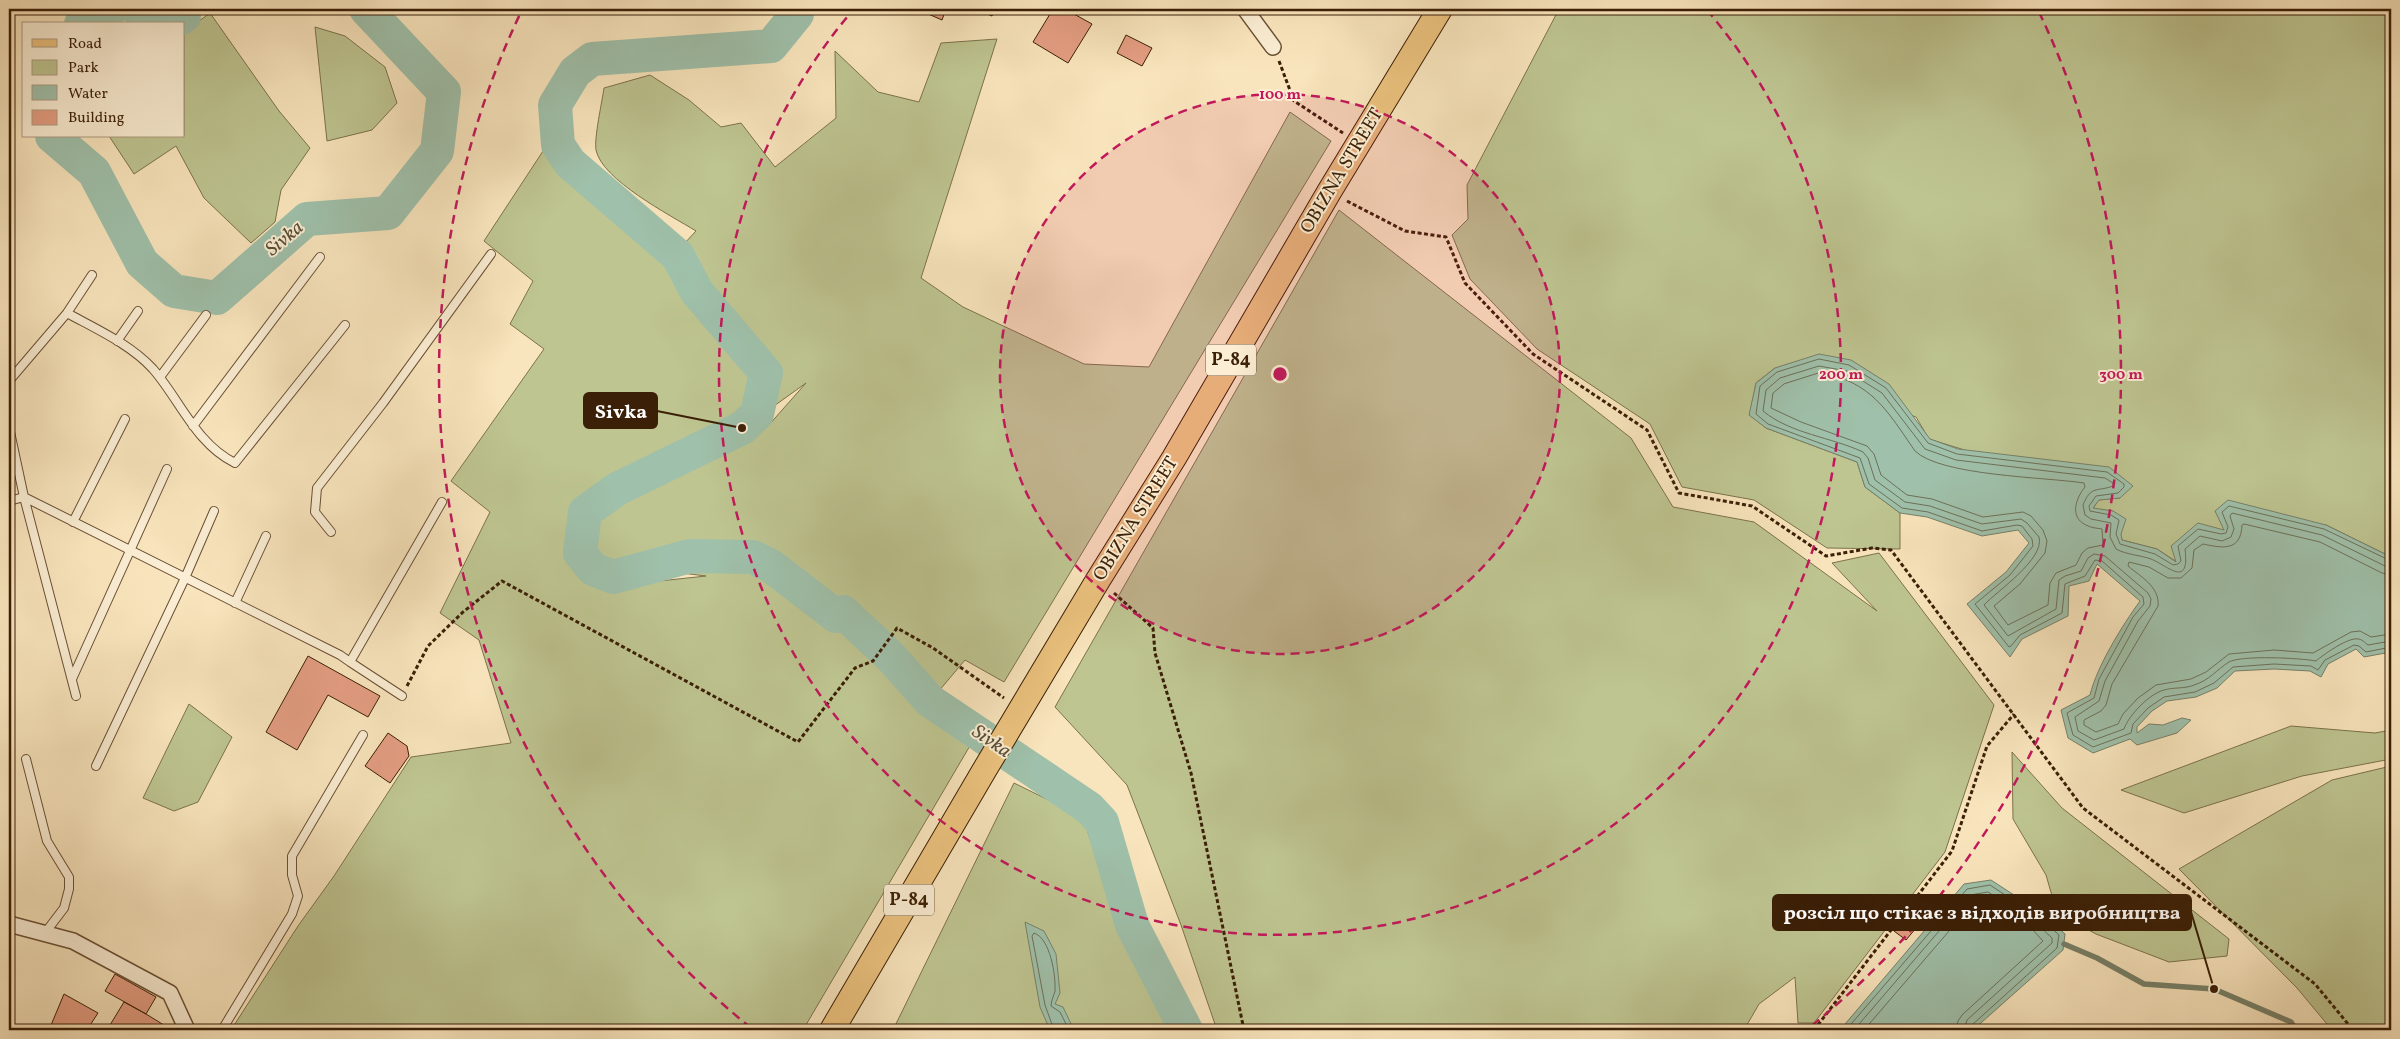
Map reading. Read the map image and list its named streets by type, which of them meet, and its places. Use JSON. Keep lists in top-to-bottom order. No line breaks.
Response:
{"streets":{"main road":["OBIZNA STREET","Р-84"]},"water":["Sivka"],"places":["Sivka","розсіл що стікає з відходів виробництва"],"legend":["Road","Park","Water","Building"],"rings":["100 m","200 m","300 m"]}
